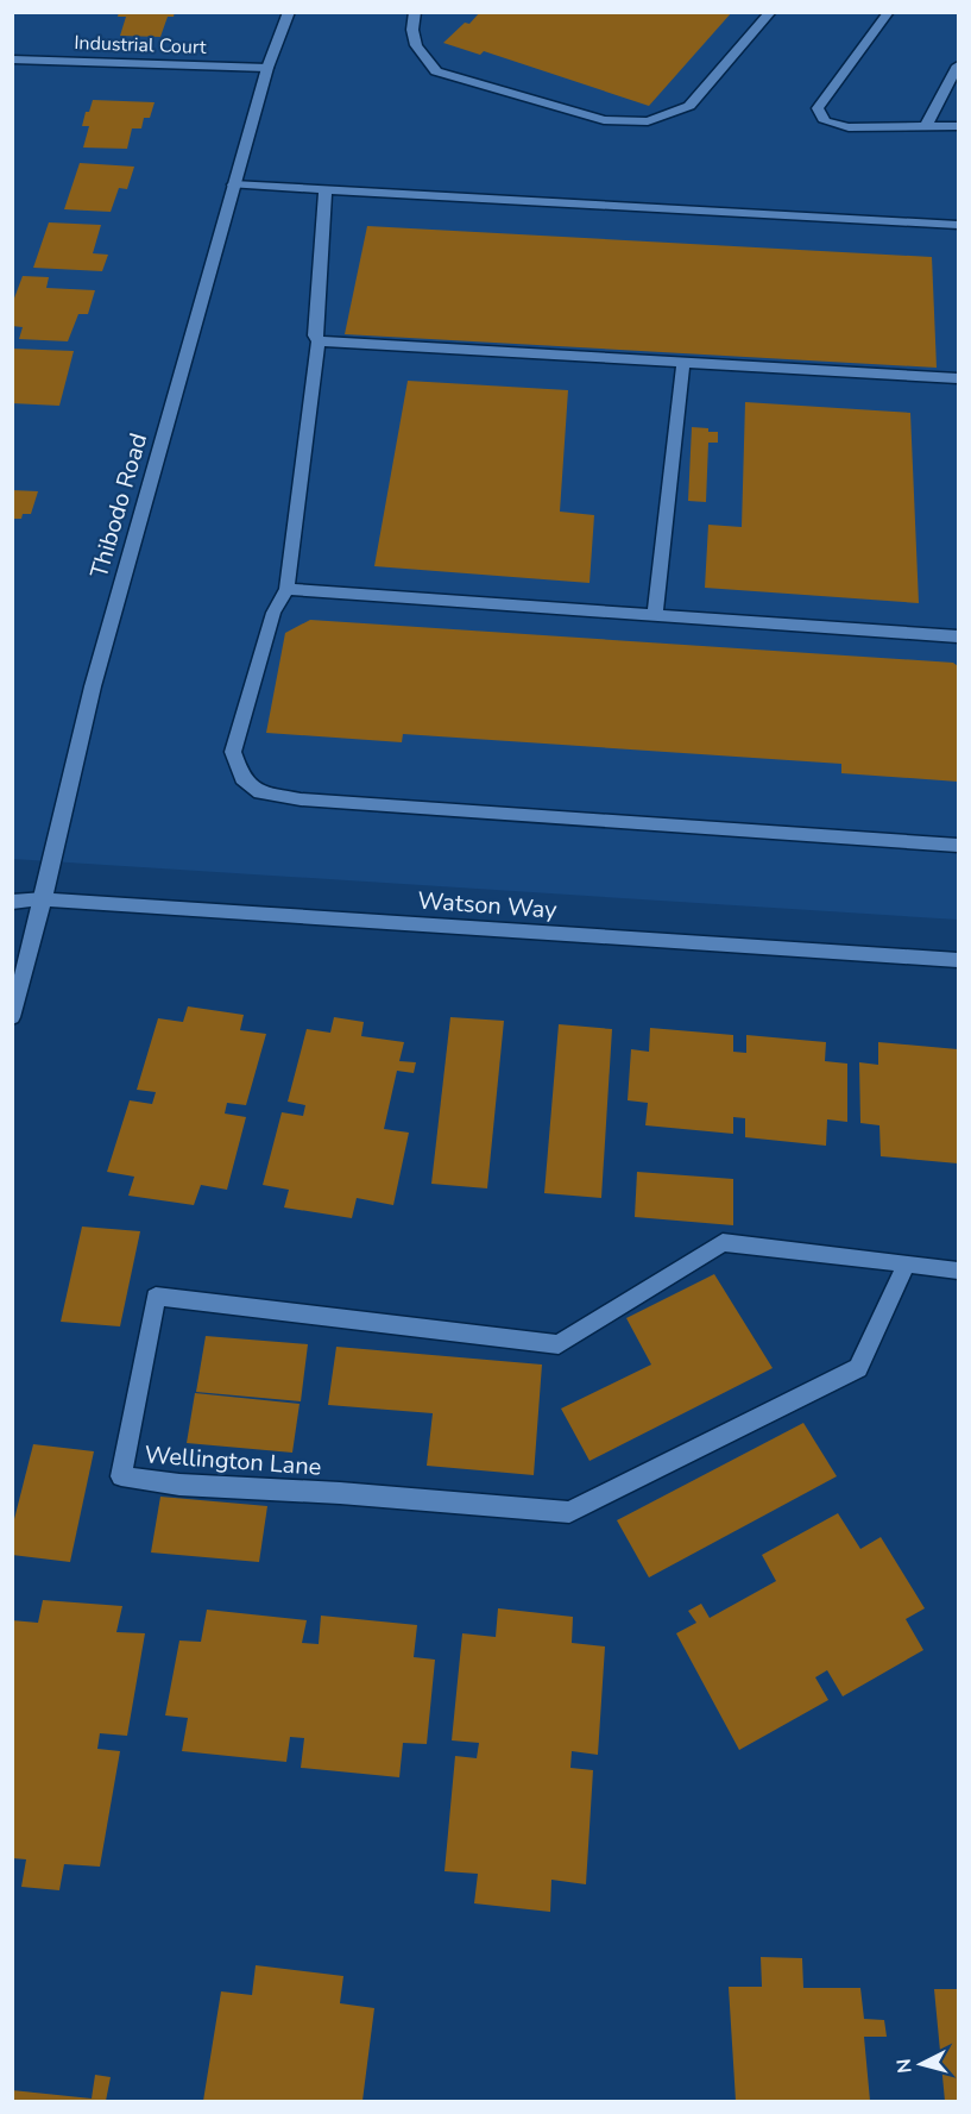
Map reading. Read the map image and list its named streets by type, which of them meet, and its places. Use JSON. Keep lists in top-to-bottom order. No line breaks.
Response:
{"streets":{"street":["Industrial Court","Thibodo Road","Watson Way","Wellington Lane"]},"crossings":[["Industrial Court","Thibodo Road"],["Thibodo Road","Watson Way"]],"north":"left"}
